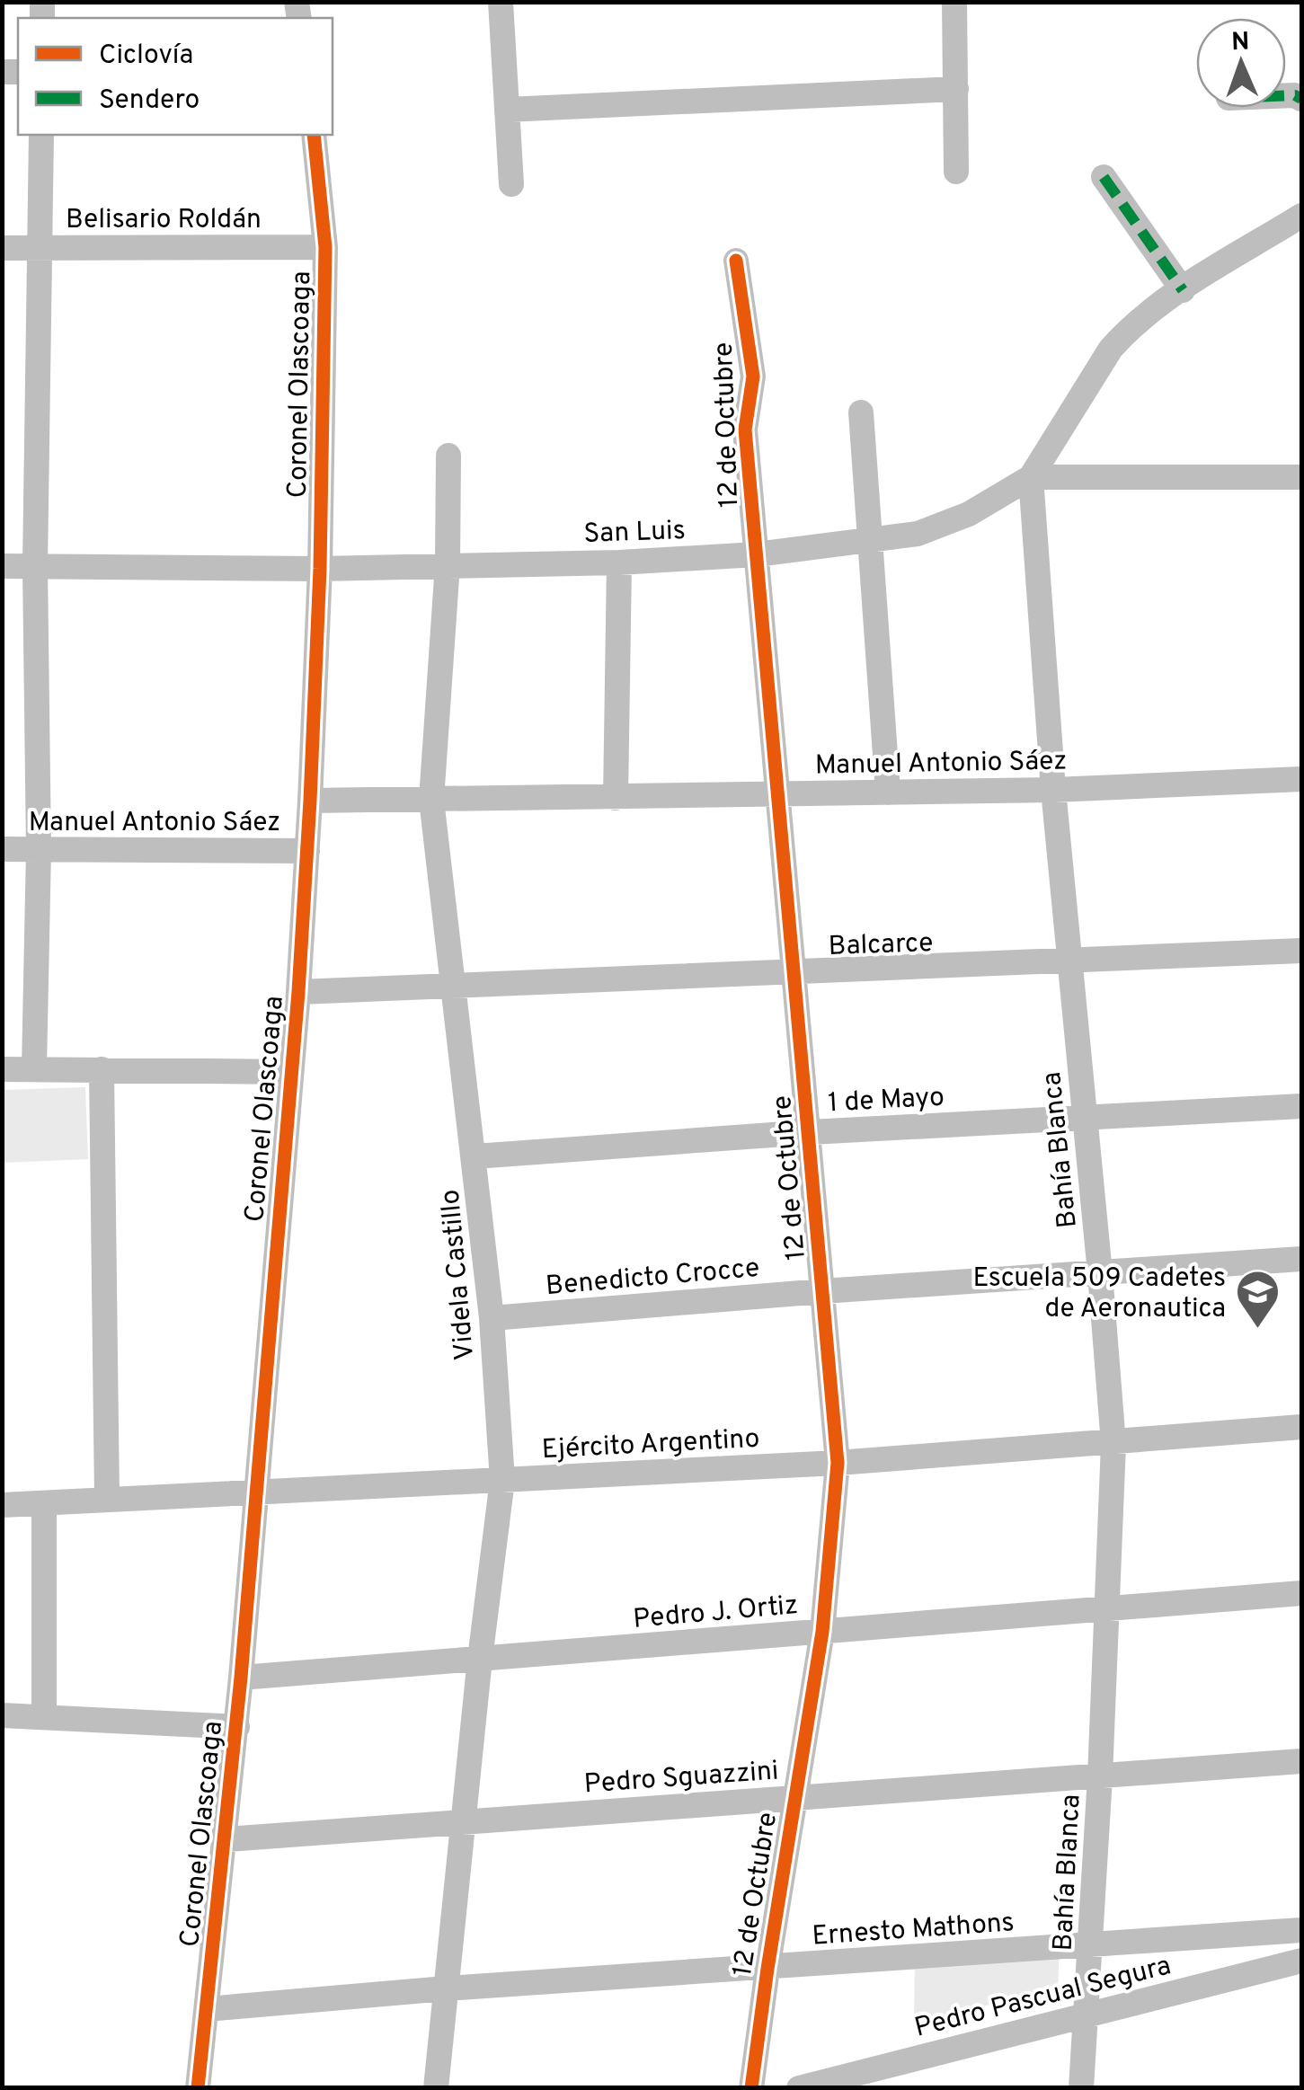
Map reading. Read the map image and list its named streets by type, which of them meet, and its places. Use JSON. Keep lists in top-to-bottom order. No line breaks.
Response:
{"streets":{"street":["Belisario Roldán","Coronel Olascoaga","12 de Octubre","San Luis","Manuel Antonio Sáez","Balcarce","1 de Mayo","Bahía Blanca","Videla Castillo","Benedicto Crocce","Ejército Argentino","Pedro J. Ortiz","Pedro Sguazzini","Ernesto Mathons","Pedro Pascual Segura"]},"crossings":[["Belisario Roldán","Coronel Olascoaga"],["Coronel Olascoaga","San Luis"],["Coronel Olascoaga","Manuel Antonio Sáez"],["Coronel Olascoaga","Balcarce"],["Coronel Olascoaga","Ejército Argentino"],["Coronel Olascoaga","Pedro J. Ortiz"],["Coronel Olascoaga","Pedro Sguazzini"],["Coronel Olascoaga","Ernesto Mathons"],["12 de Octubre","San Luis"],["12 de Octubre","Manuel Antonio Sáez"],["12 de Octubre","Balcarce"],["12 de Octubre","1 de Mayo"],["12 de Octubre","Benedicto Crocce"],["12 de Octubre","Ejército Argentino"],["12 de Octubre","Pedro J. Ortiz"],["12 de Octubre","Pedro Sguazzini"],["12 de Octubre","Ernesto Mathons"],["San Luis","Bahía Blanca"],["San Luis","Videla Castillo"],["Manuel Antonio Sáez","Bahía Blanca"],["Manuel Antonio Sáez","Videla Castillo"],["Balcarce","Bahía Blanca"],["Balcarce","Videla Castillo"],["1 de Mayo","Bahía Blanca"],["1 de Mayo","Videla Castillo"],["Bahía Blanca","Benedicto Crocce"],["Bahía Blanca","Ejército Argentino"],["Bahía Blanca","Pedro J. Ortiz"],["Bahía Blanca","Pedro Sguazzini"],["Bahía Blanca","Ernesto Mathons"],["Bahía Blanca","Pedro Pascual Segura"],["Videla Castillo","Benedicto Crocce"],["Videla Castillo","Ejército Argentino"],["Videla Castillo","Pedro J. Ortiz"],["Videla Castillo","Pedro Sguazzini"],["Videla Castillo","Ernesto Mathons"]],"places":{"school or university":["Escuela 509 Cadetes de Aeronautica"]},"legend":["Ciclovía","Sendero"],"north":"top"}
